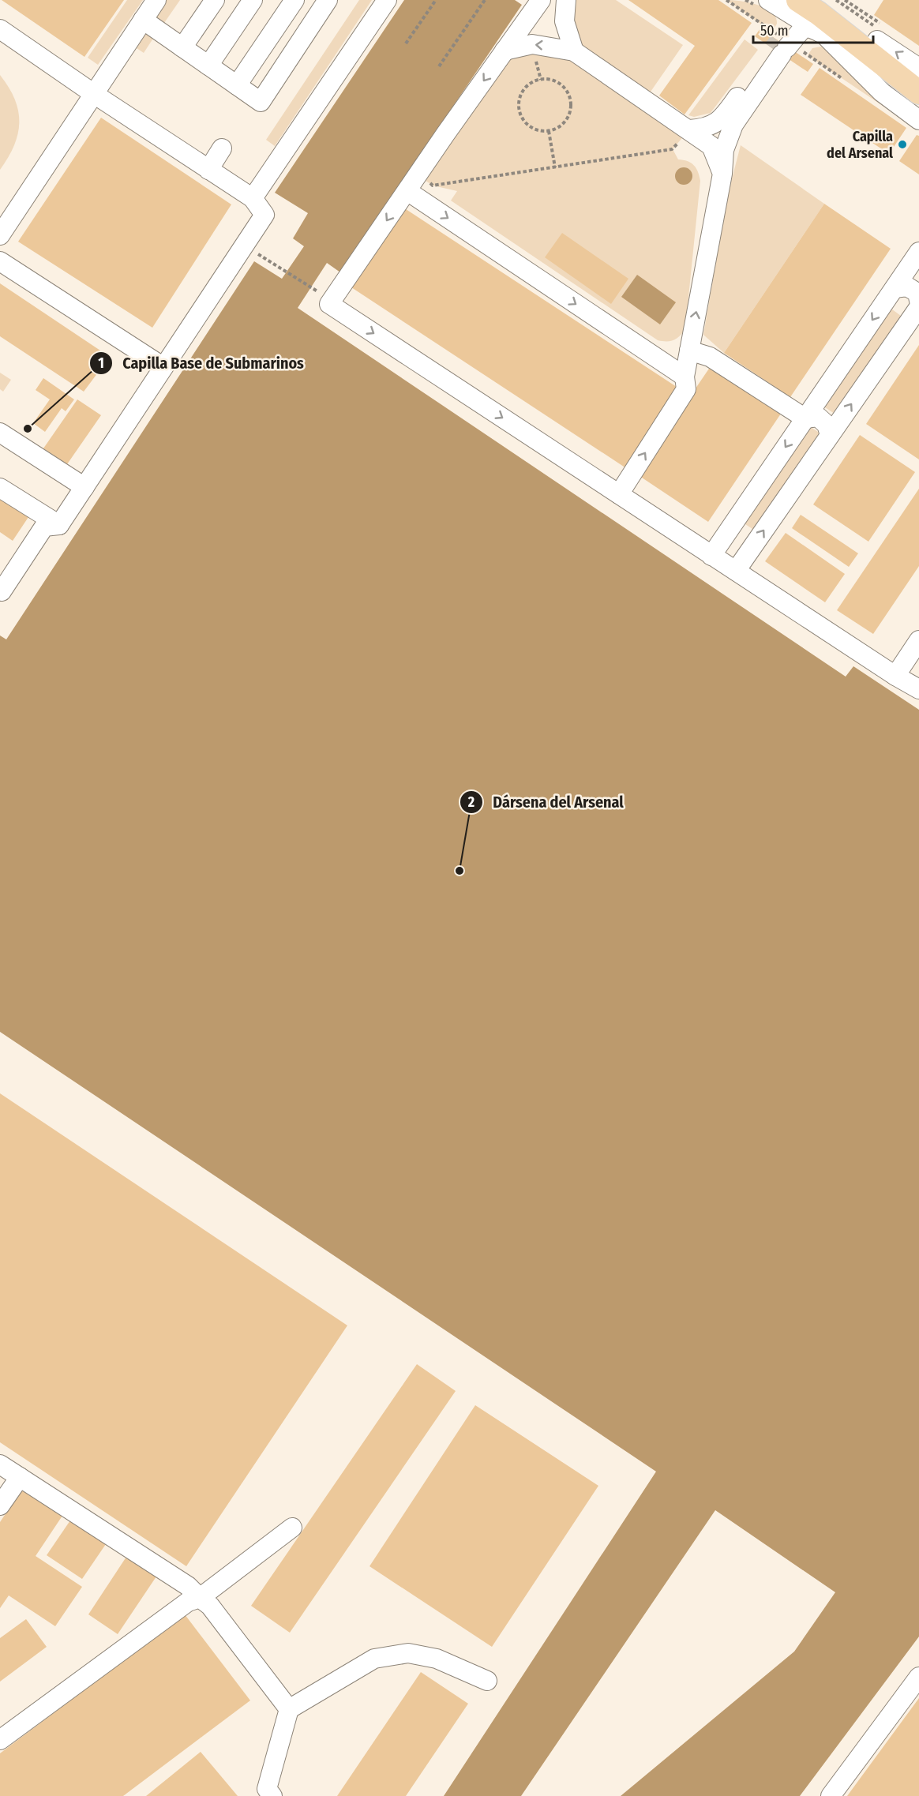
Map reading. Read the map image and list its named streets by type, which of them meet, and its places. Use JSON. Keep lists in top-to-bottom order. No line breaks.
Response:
{"places":["Capilla del Arsenal","Capilla Base de Submarinos","Dársena del Arsenal"],"scale_bar":"50 m"}
